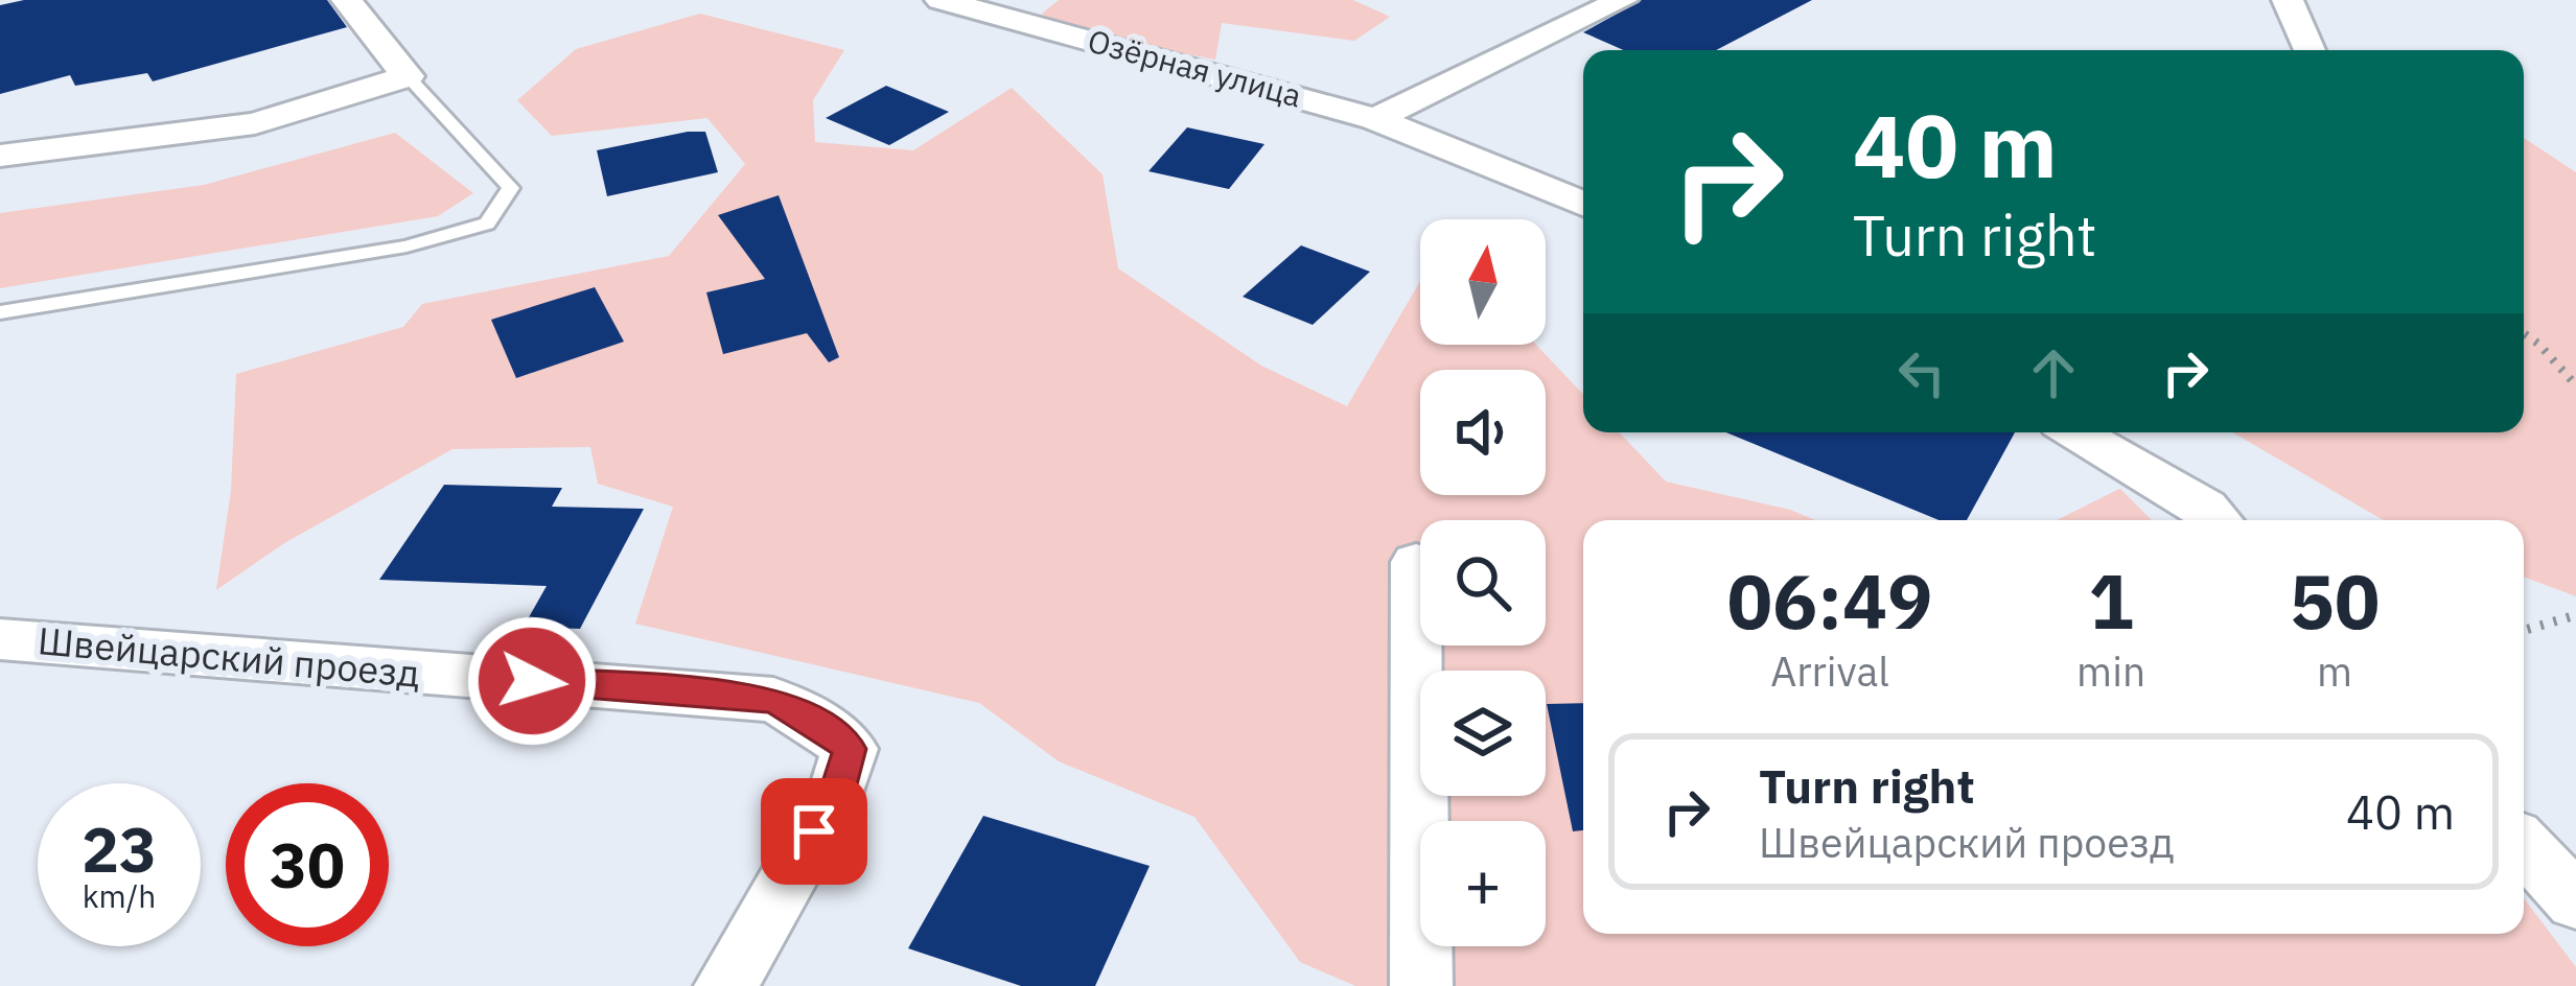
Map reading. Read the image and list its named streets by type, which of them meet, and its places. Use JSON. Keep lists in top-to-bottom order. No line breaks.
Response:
{"streets":{"street":["Озёрная улица","Швейцарский проезд"]},"north":"top","page":{"turn":["40 m","Turn right"],"map_buttons":"+","eta":["06:49","Arrival","1","min","50","m"],"list":[{"name":"Turn right","note":"Швейцарский проезд","value":"40 m"}],"speed":"23 km/h","limit":"30"}}
